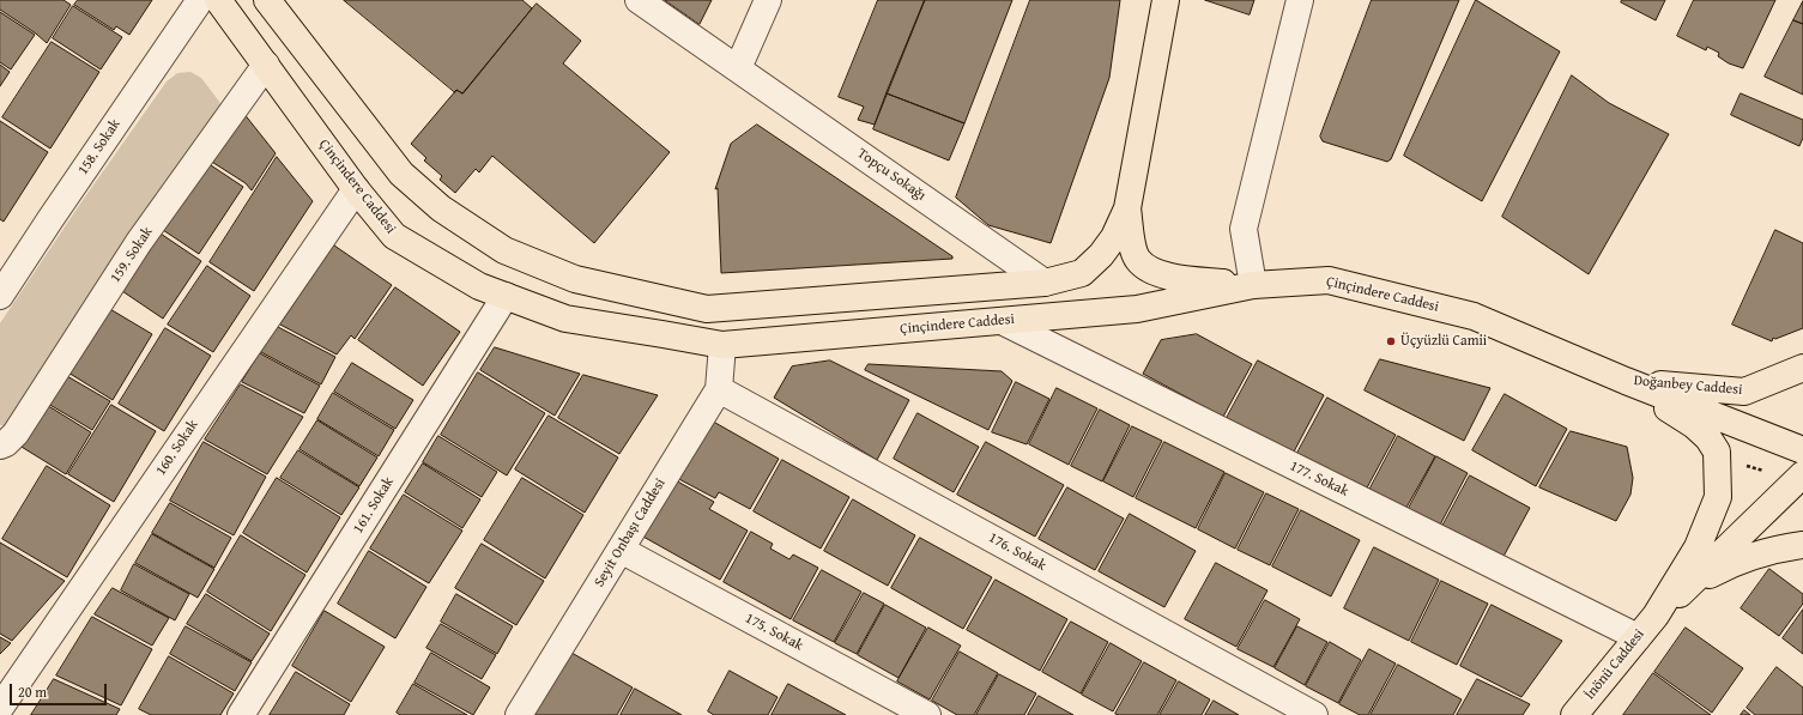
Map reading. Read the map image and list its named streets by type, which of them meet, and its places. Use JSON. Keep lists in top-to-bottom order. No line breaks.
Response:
{"streets":{"main road":["Çinçindere Caddesi","Doğanbey Caddesi","İnönü Caddesi"],"street":["158. Sokak","Topçu Sokağı","159. Sokak","160. Sokak","177. Sokak","161. Sokak","Seyit Onbaşı Caddesi","176. Sokak","175. Sokak"]},"crossings":[["Çinçindere Caddesi","159. Sokak"],["Çinçindere Caddesi","Doğanbey Caddesi"],["Çinçindere Caddesi","160. Sokak"],["Çinçindere Caddesi","177. Sokak"],["Çinçindere Caddesi","161. Sokak"],["Çinçindere Caddesi","Seyit Onbaşı Caddesi"],["177. Sokak","İnönü Caddesi"],["Seyit Onbaşı Caddesi","176. Sokak"],["Seyit Onbaşı Caddesi","175. Sokak"]],"places":["Üçyüzlü Camii"],"scale_bar":"20 m"}
